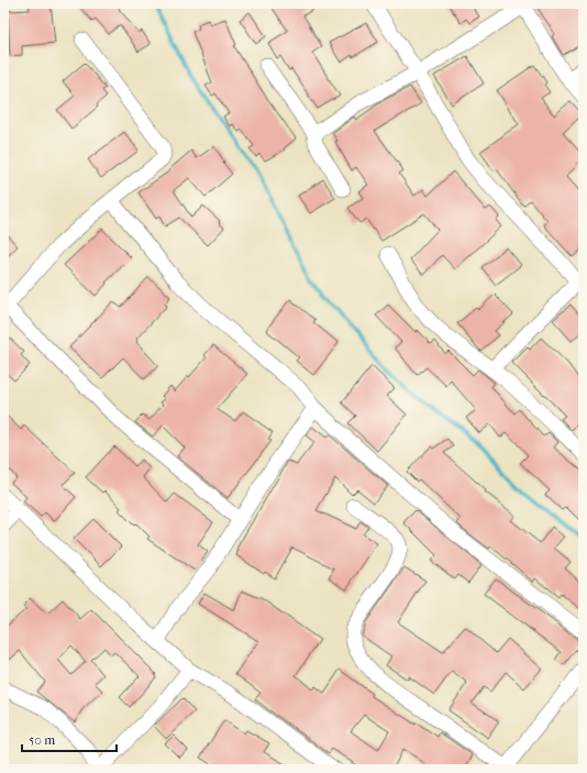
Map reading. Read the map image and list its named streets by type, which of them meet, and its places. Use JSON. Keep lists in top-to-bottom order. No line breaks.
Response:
{"scale_bar":"50 m"}
